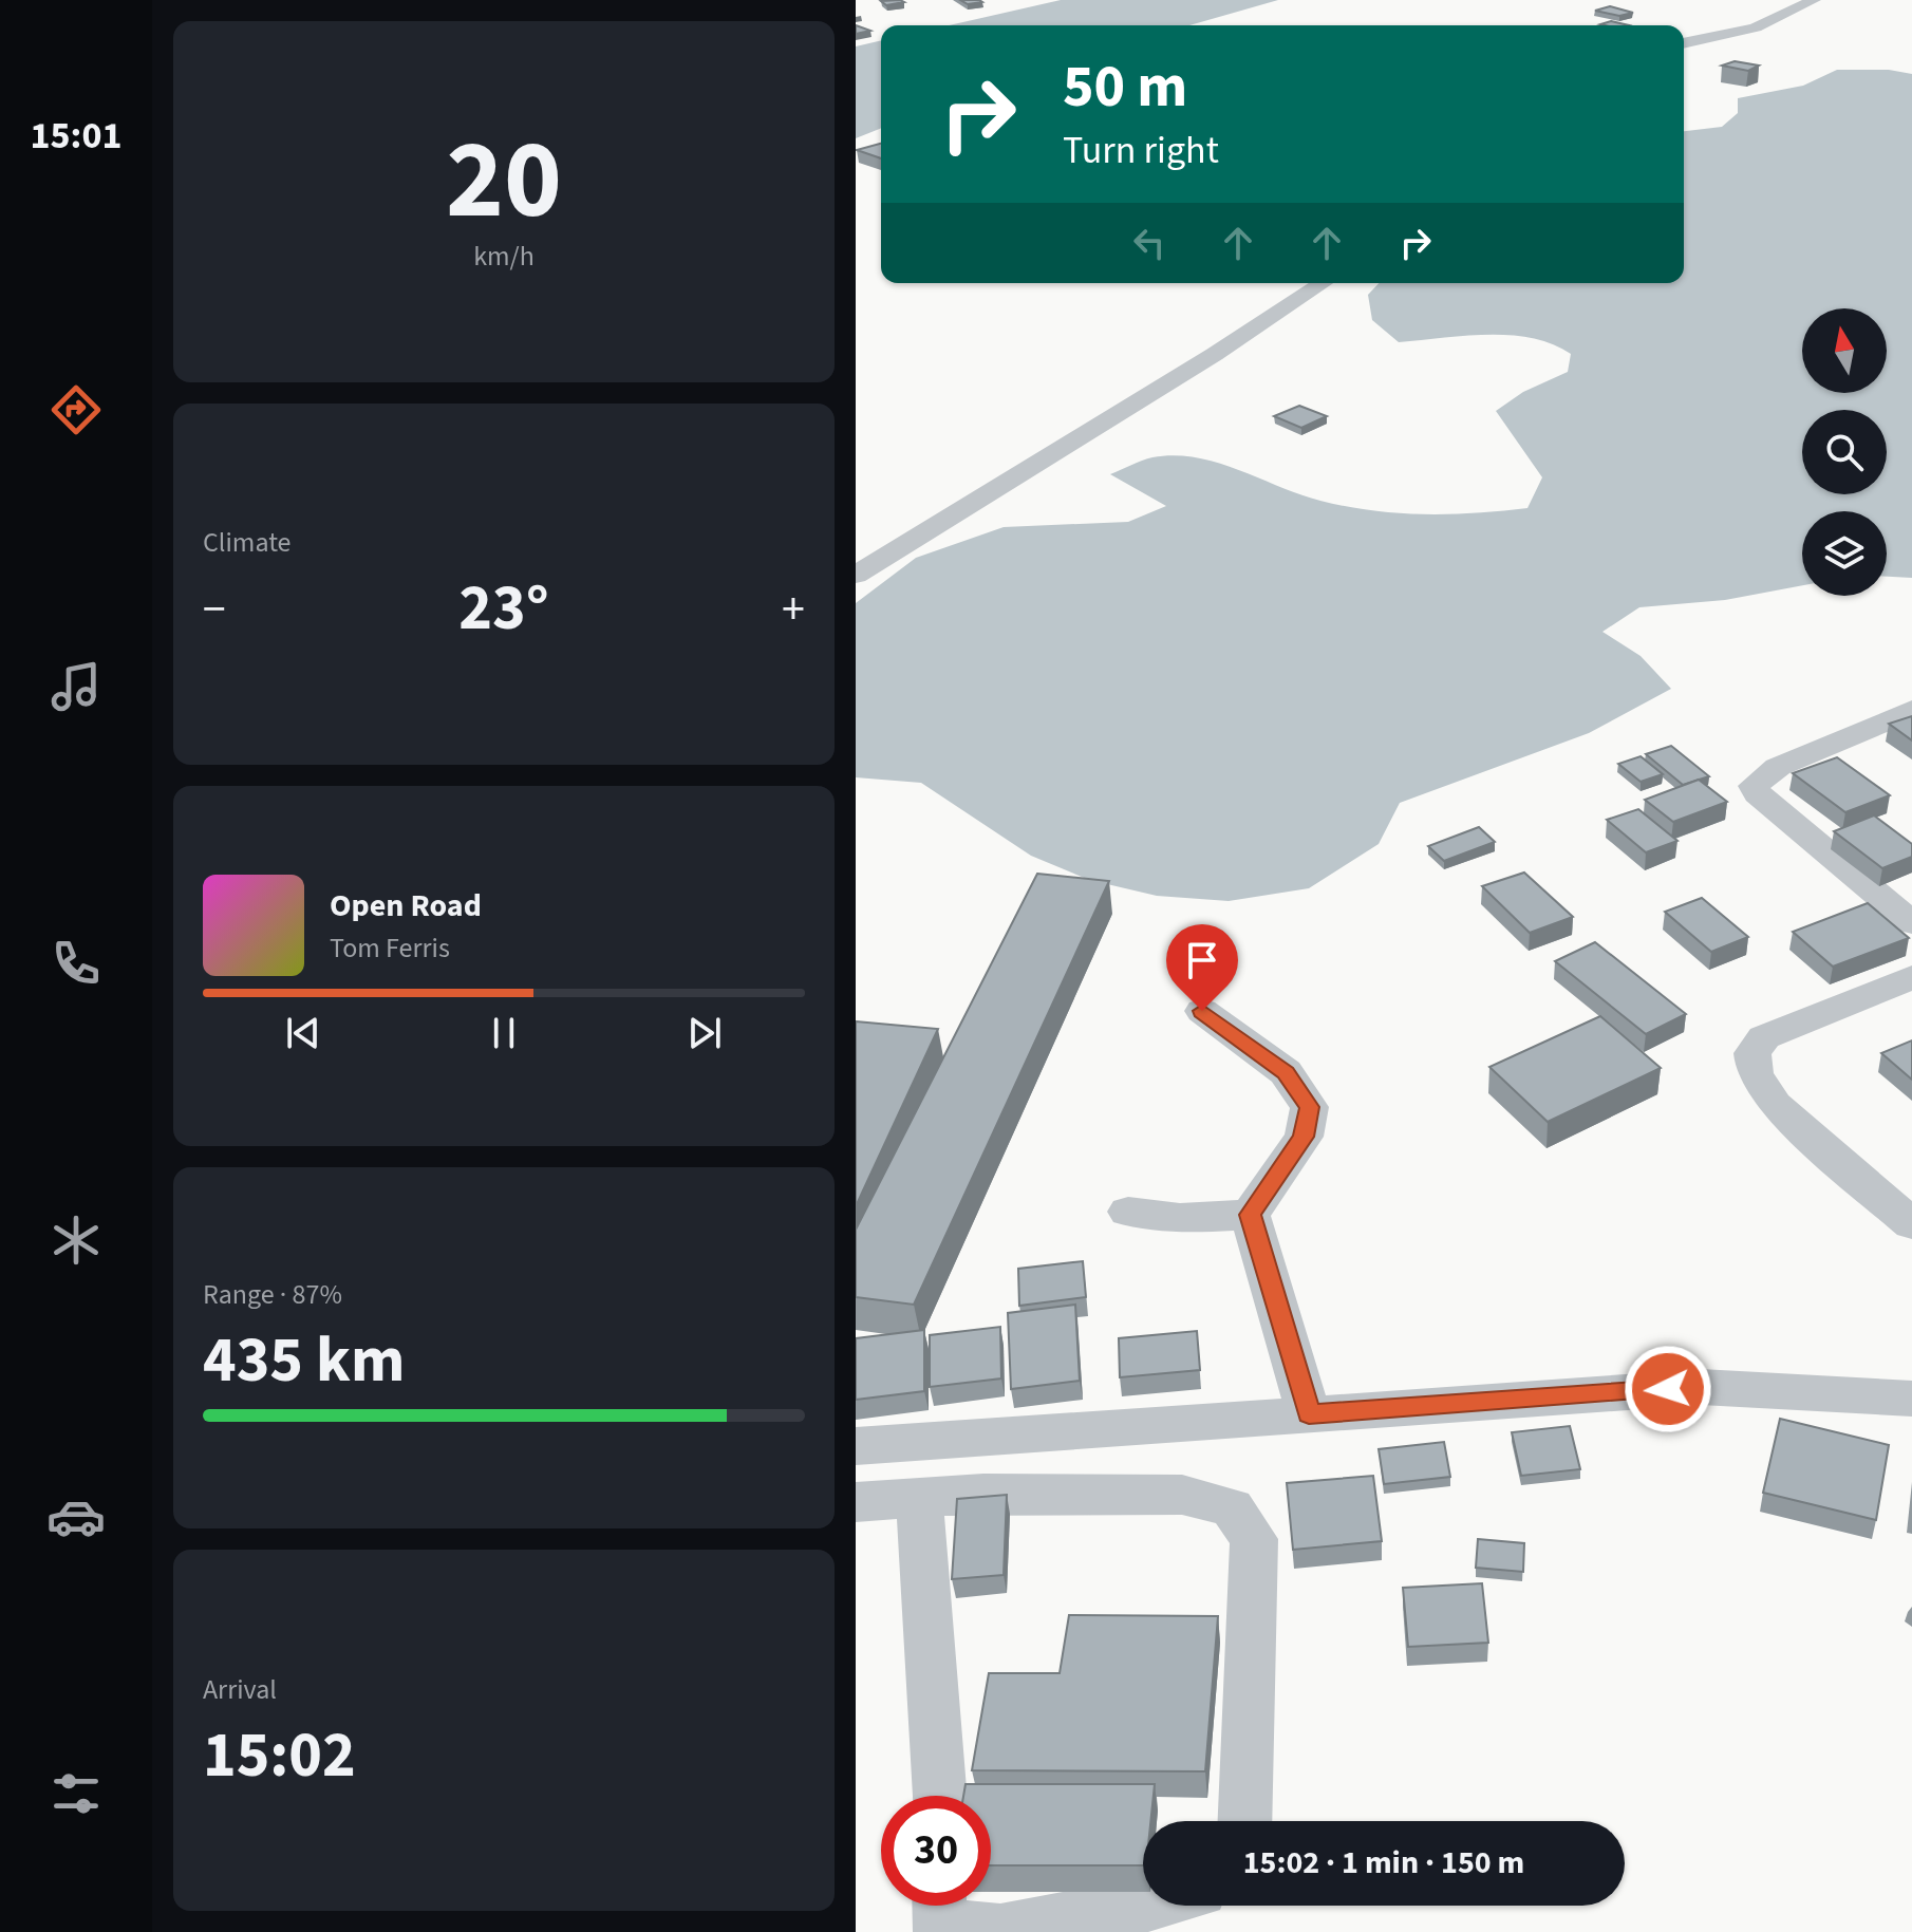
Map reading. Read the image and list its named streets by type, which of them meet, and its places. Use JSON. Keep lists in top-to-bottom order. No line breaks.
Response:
{"north":"top","page":{"tabs":"15:01","tile":[["20","km/h"],"Climate",["Range · 87%","435 km"],["Arrival","15:02"]],"turn":["50 m","Turn right"],"heat":["−","23°","+"],"song":["Open Road","Tom Ferris"],"limit":"30","trip":"15:02 · 1 min · 150 m"}}
